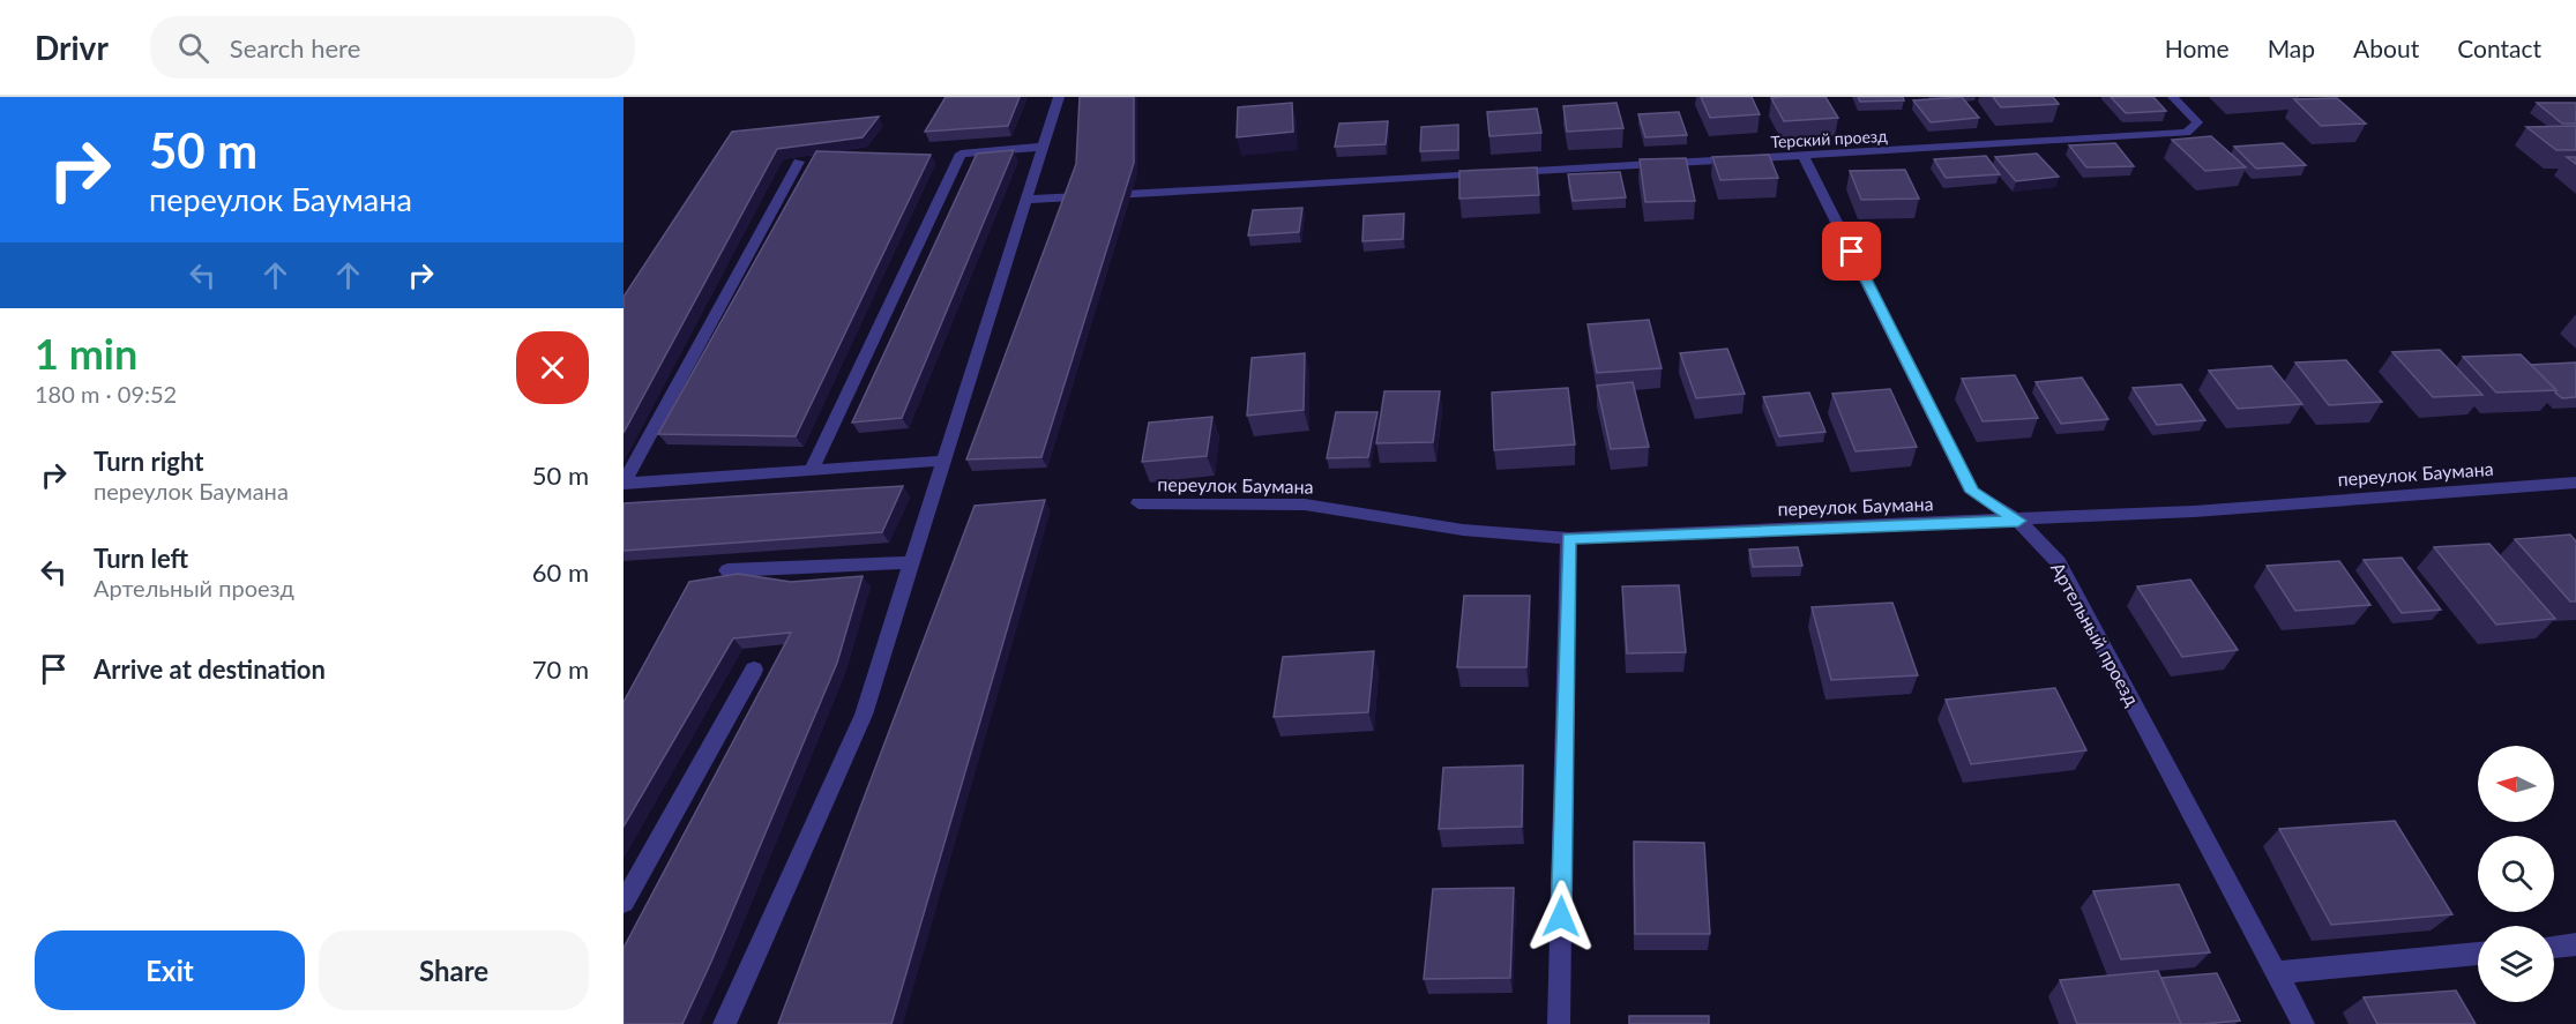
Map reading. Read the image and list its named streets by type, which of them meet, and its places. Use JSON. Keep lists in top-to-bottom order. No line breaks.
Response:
{"streets":{"street":["Терский проезд","переулок Баумана","Артельный проезд"]},"crossings":[["Терский проезд","Артельный проезд"],["переулок Баумана","Артельный проезд"]],"north":"left","page":{"header":"Drivr","search":"Search here","nav":["Home","Map","About","Contact"],"turn":["50 m","переулок Баумана"],"heading":["1 min","180 m · 09:52"],"list":[{"name":"Turn right","note":"переулок Баумана","value":"50 m"},{"name":"Turn left","note":"Артельный проезд","value":"60 m"},{"name":"Arrive at destination","value":"70 m"}],"buttons":["Exit","Share"]}}
